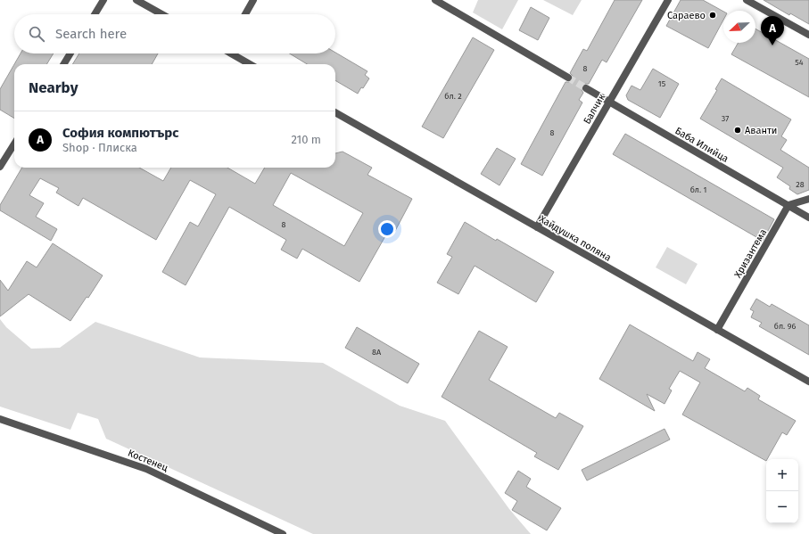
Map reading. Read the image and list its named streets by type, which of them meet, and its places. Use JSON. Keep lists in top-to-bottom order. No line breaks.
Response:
{"streets":{"street":["Балчик","Баба Илийца","Хайдушка поляна","Хризантема","Костенец"]},"crossings":[["Балчик","Баба Илийца"],["Балчик","Хайдушка поляна"],["Баба Илийца","Хризантема"],["Хайдушка поляна","Хризантема"]],"places":["Сараево","Аванти"],"house_numbers":["54","8","15","бл. 2","37","8","28","бл. 1","8","бл. 96","8A"],"north":"bottom left","page":{"search":"Search here","pins":"A","heading":"Nearby","list":[{"mark":"A","name":"София компютърс","note":"Shop · Плиска","value":"210 m"}],"map_buttons":["+","−"]}}
